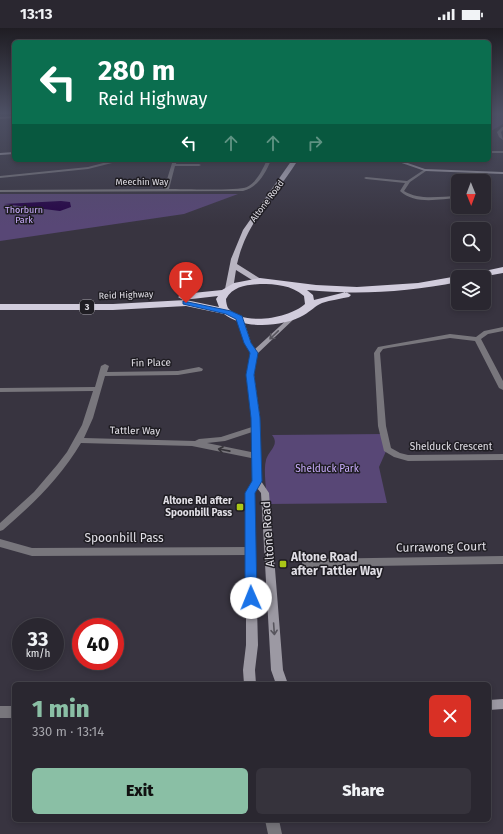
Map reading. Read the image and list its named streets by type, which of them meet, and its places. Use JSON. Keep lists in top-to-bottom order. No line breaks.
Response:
{"streets":{"highway":["Reid Highway","3"],"main road":["Altone Road"],"street":["Meechin Way","Fin Place","Tattler Way","Shelduck Crescent","Spoonbill Pass","Currawong Court"]},"crossings":[["Altone Road","Reid Highway"],["Altone Road","Tattler Way"],["Altone Road","Spoonbill Pass"]],"parks":["Thorburn Park","Shelduck Park"],"places":{"transit":["Altone Rd after Spoonbill Pass","Altone Road after Tattler Way"]},"north":"bottom","page":{"status":"13:13","turn":["280 m","Reid Highway"],"speed":"33 km/h","limit":"40","heading":["1 min","330 m · 13:14"],"buttons":["Exit","Share"]}}
